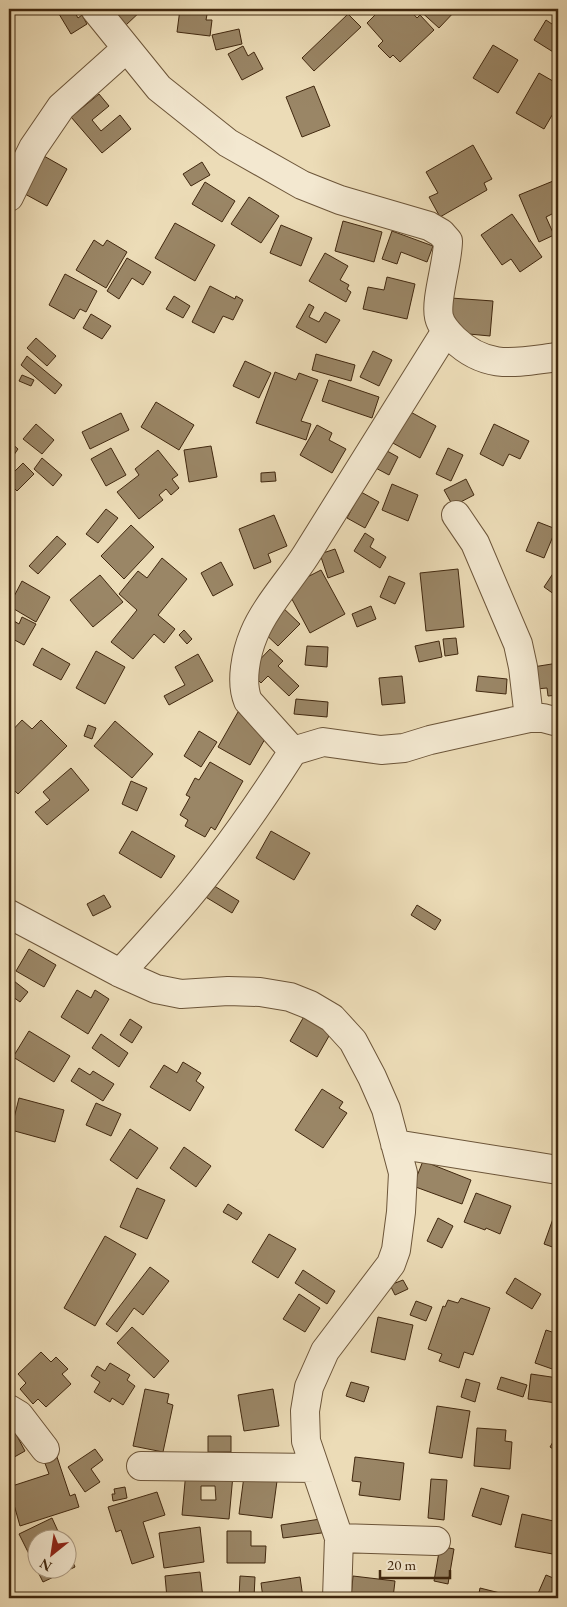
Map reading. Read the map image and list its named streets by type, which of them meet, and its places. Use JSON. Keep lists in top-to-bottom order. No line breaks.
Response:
{"scale_bar":"20 m","north":"bottom left"}
